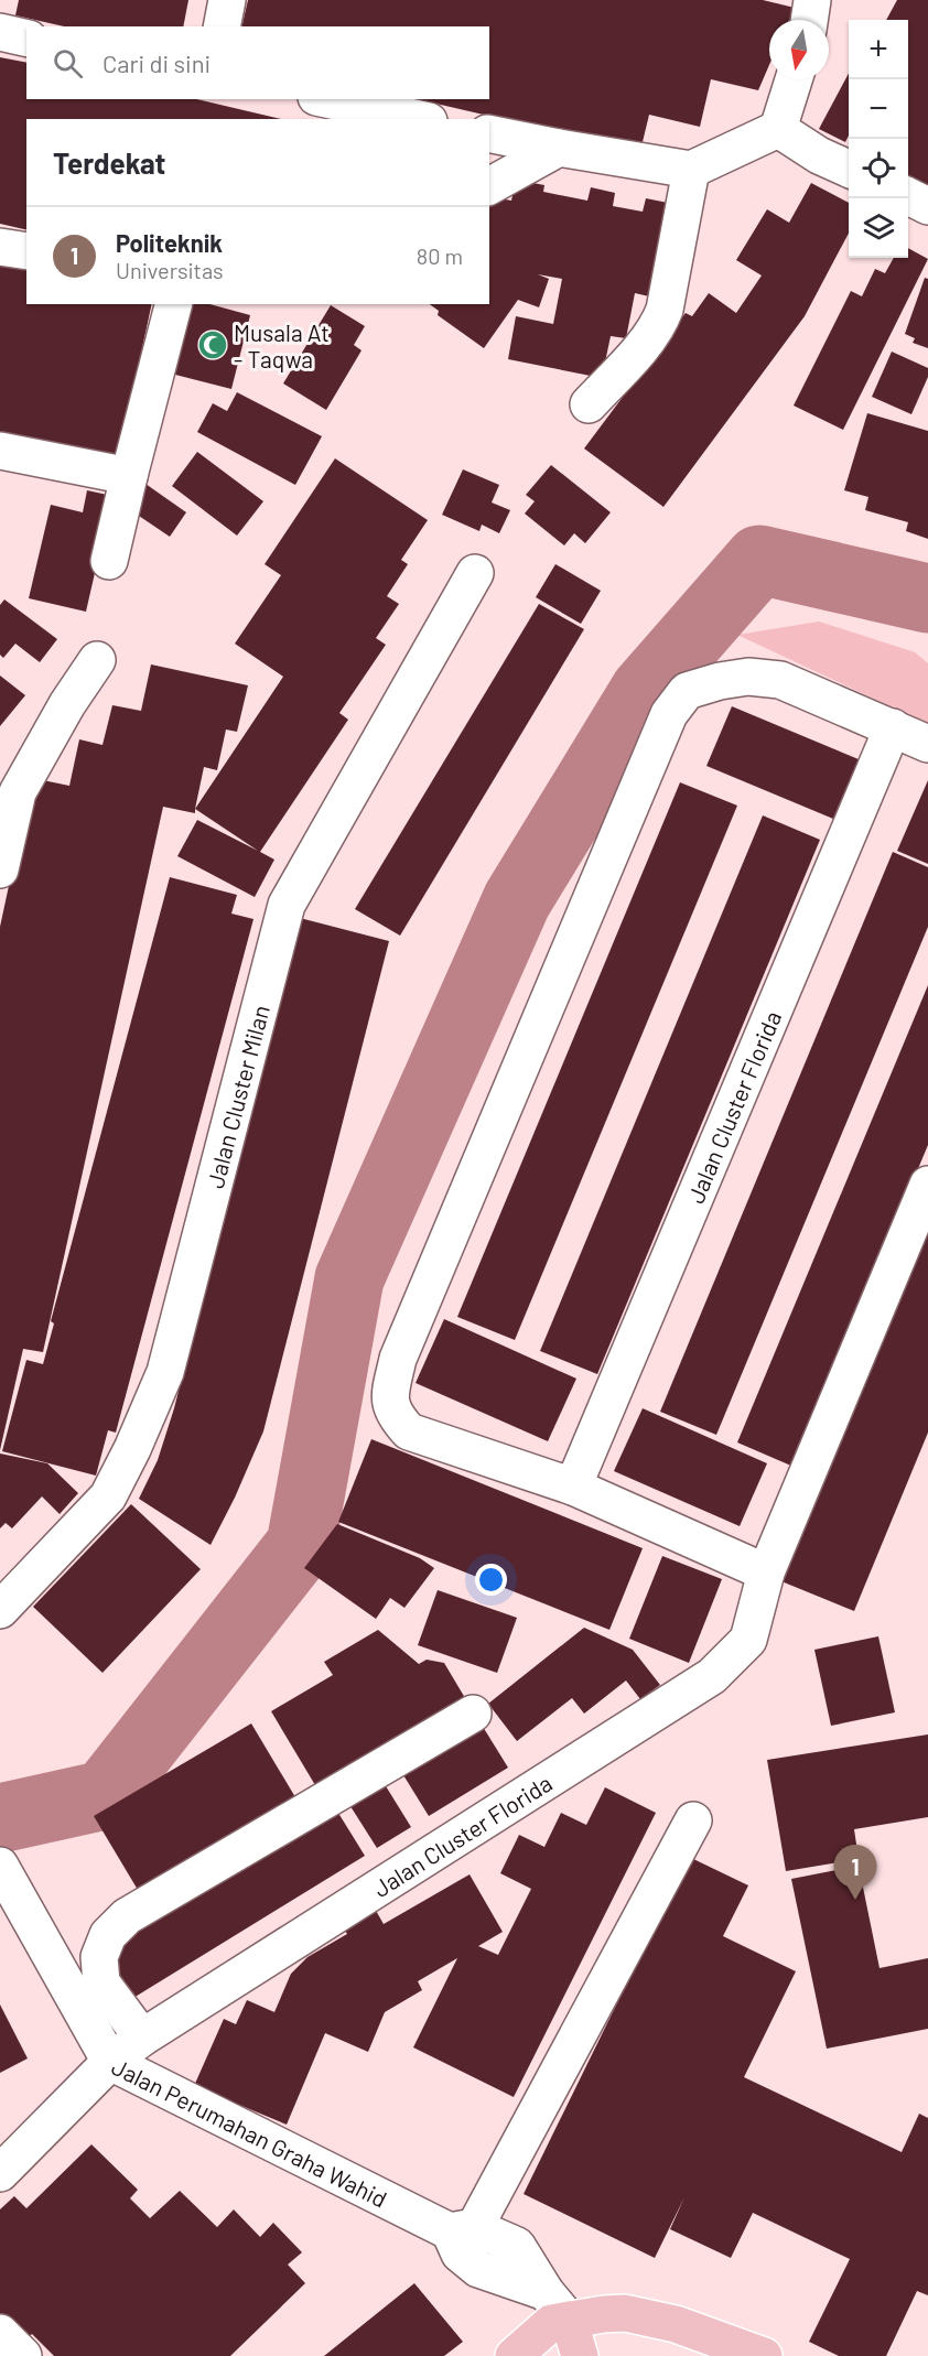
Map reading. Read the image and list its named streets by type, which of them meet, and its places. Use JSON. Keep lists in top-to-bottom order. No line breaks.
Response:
{"streets":{"street":["Jalan Cluster Milan","Jalan Cluster Florida","Jalan Perumahan Graha Wahid"]},"crossings":[["Jalan Cluster Florida","Jalan Perumahan Graha Wahid"]],"places":{"mosque":["Musala At - Taqwa"]},"north":"bottom","page":{"map_buttons":["+","−"],"search":"Cari di sini","heading":"Terdekat","list":[{"mark":"1","name":"Politeknik","note":"Universitas","value":"80 m"}],"pins":"1"}}
